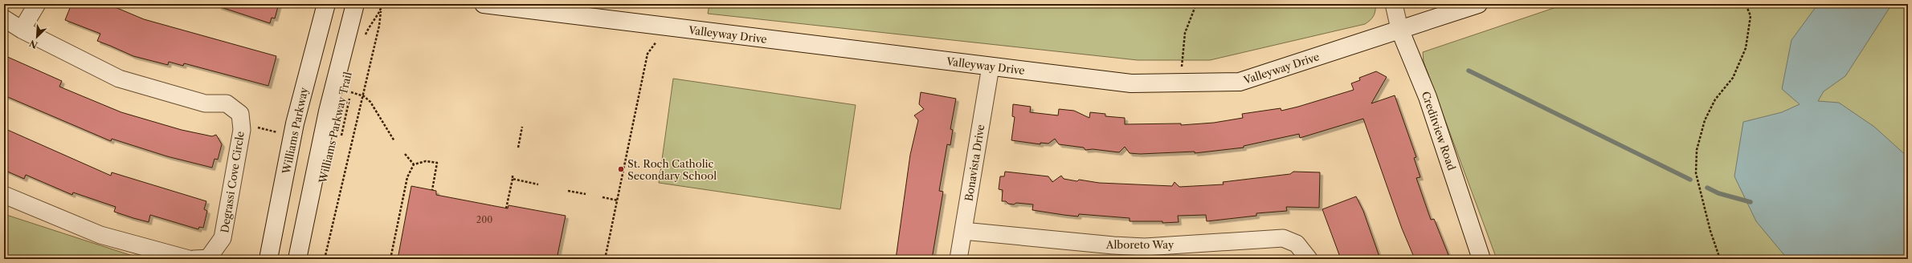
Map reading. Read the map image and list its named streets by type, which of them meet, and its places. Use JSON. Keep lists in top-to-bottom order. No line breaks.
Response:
{"streets":{"street":["Valleyway Drive","Williams Parkway","Creditview Road","Bonavista Drive","Degrassi Cove Circle","Alboreto Way"],"path":["Williams Parkway Trail"]},"crossings":[["Valleyway Drive","Creditview Road"],["Valleyway Drive","Bonavista Drive"],["Bonavista Drive","Alboreto Way"]],"places":["St. Roch Catholic Secondary School"],"house_numbers":["200"],"north":"bottom left"}
